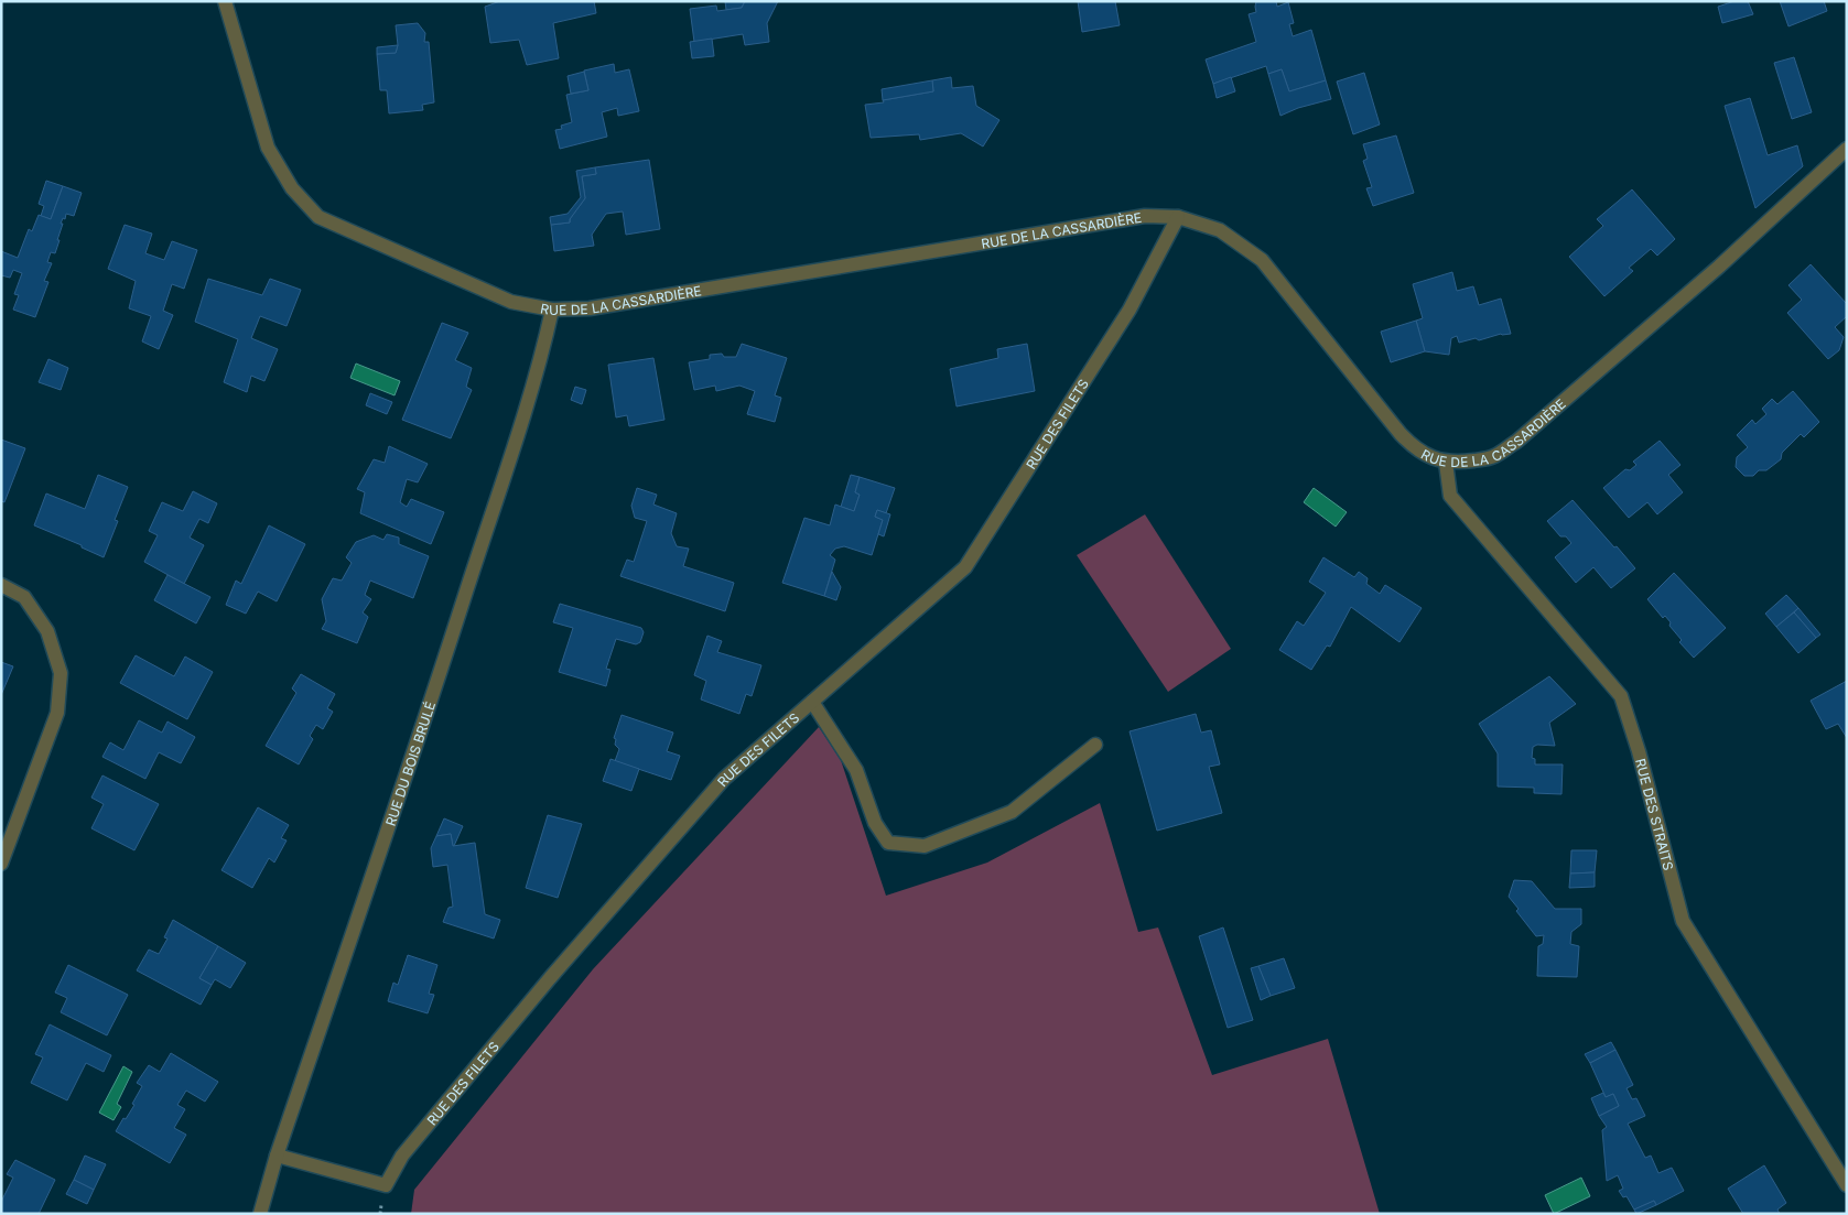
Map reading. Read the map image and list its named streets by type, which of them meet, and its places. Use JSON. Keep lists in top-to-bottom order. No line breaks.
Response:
{"streets":{"street":["RUE DE LA CASSARDIÈRE","RUE DES FILETS","RUE DU BOIS BRULÉ","RUE DES STRAITS"]},"crossings":[["RUE DE LA CASSARDIÈRE","RUE DES FILETS"],["RUE DE LA CASSARDIÈRE","RUE DU BOIS BRULÉ"],["RUE DE LA CASSARDIÈRE","RUE DES STRAITS"],["RUE DES FILETS","RUE DU BOIS BRULÉ"]]}
